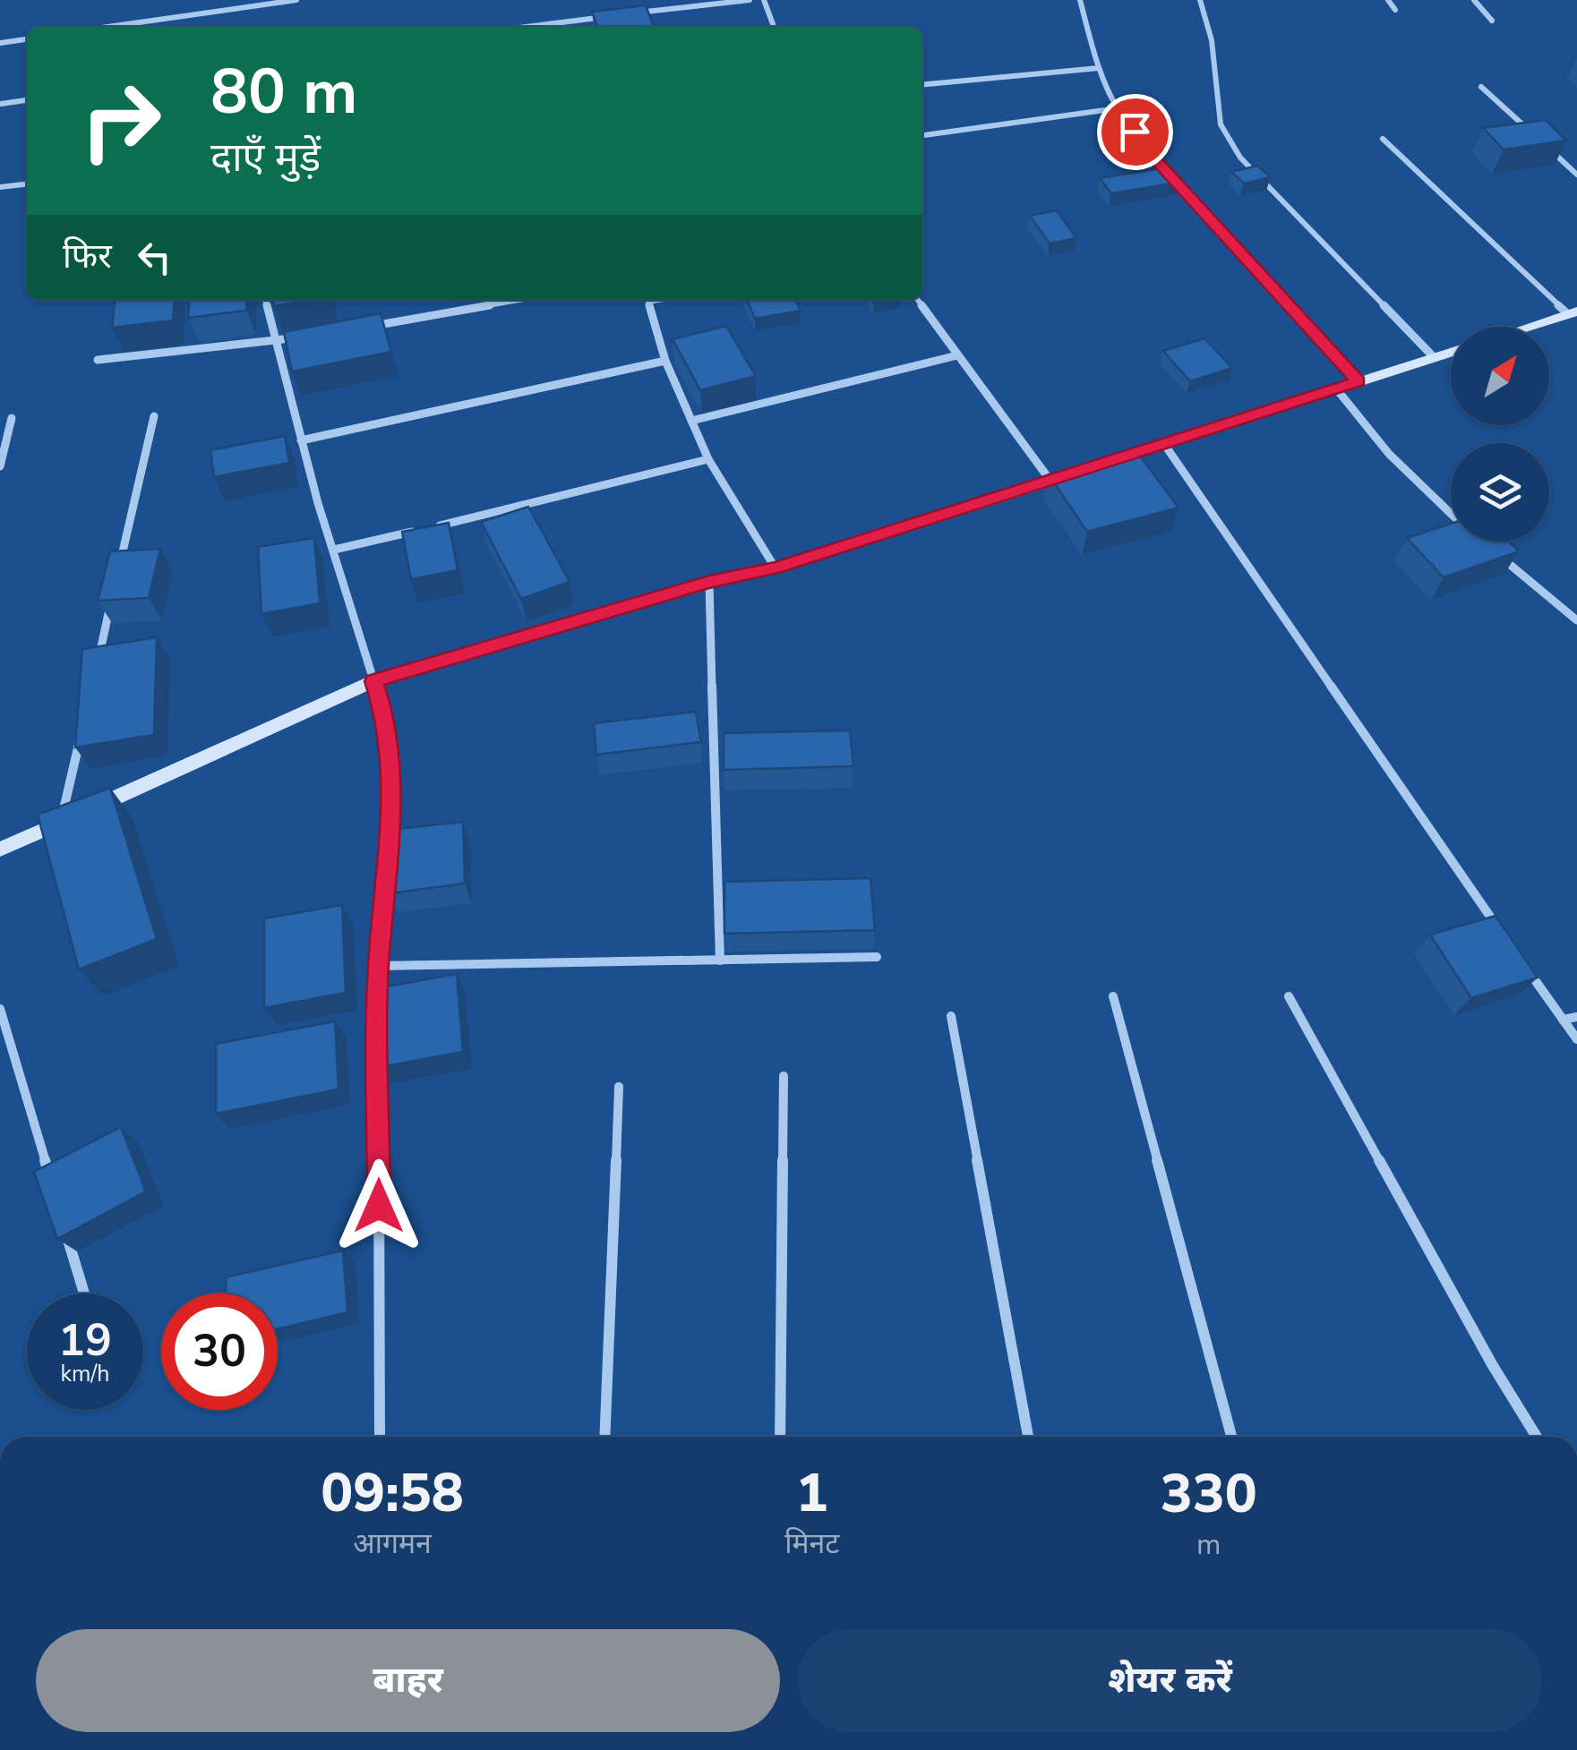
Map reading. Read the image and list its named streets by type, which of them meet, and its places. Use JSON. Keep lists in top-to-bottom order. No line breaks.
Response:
{"north":"top right","page":{"turn":["80 m","दाएँ मुड़ें"],"then":"फिर","speed":"19 km/h","limit":"30","eta":["09:58","आगमन","1","मिनट","330","m"],"buttons":["बाहर","शेयर करें"]}}
